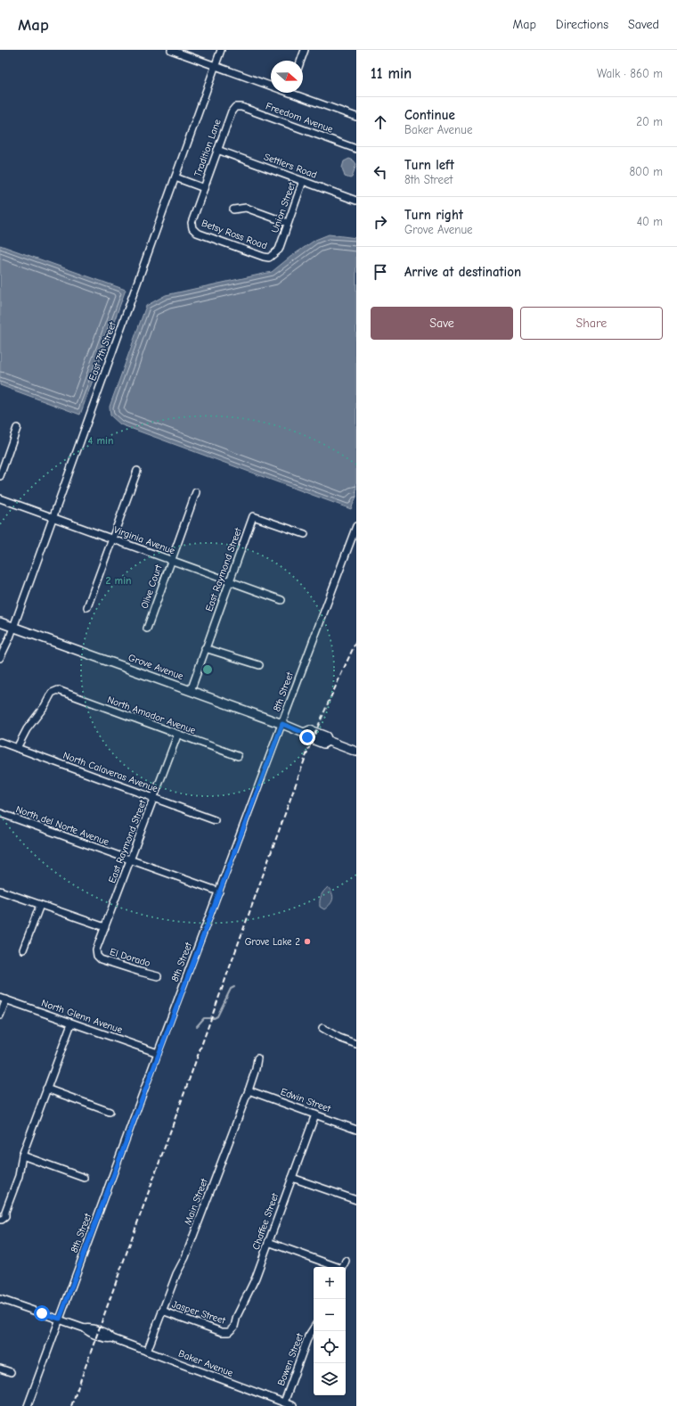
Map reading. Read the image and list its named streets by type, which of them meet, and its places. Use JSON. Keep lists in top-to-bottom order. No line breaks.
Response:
{"streets":{"main road":["Grove Avenue"],"street":["Freedom Avenue","Tradition Lane","Settlers Road","Union Street","Betsy Ross Road","East 7th Street","Virginia Avenue","East Raymond Street","Olive Court","8th Street","North Amador Avenue","North Calaveras Avenue","North del Norte Avenue","El Dorado","North Glenn Avenue","Edwin Street","Main Street","Chaffee Street","Jasper Street","Bowen Street","Baker Avenue"]},"crossings":[["Freedom Avenue","Tradition Lane"],["Tradition Lane","Settlers Road"],["Tradition Lane","Betsy Ross Road"],["Tradition Lane","East 7th Street"],["Settlers Road","Union Street"],["Union Street","Betsy Ross Road"],["East 7th Street","Virginia Avenue"],["East 7th Street","Grove Avenue"],["Virginia Avenue","East Raymond Street"],["Virginia Avenue","Olive Court"],["East Raymond Street","Grove Avenue"],["East Raymond Street","North Amador Avenue"],["East Raymond Street","North Calaveras Avenue"],["East Raymond Street","North del Norte Avenue"],["East Raymond Street","El Dorado"],["Grove Avenue","8th Street"],["8th Street","North del Norte Avenue"],["8th Street","North Glenn Avenue"],["8th Street","Baker Avenue"],["North Amador Avenue","North Calaveras Avenue"],["Edwin Street","Main Street"],["Edwin Street","Chaffee Street"],["Main Street","Jasper Street"],["Main Street","Baker Avenue"],["Chaffee Street","Jasper Street"],["Bowen Street","Baker Avenue"]],"places":["Grove Lake 2"],"north":"right","page":{"header":"Map","nav":["Map","Directions","Saved"],"heading":["11 min","Walk · 860 m"],"list":[["Continue","Baker Avenue","20 m"],["Turn left","8th Street","800 m"],["Turn right","Grove Avenue","40 m"],"Arrive at destination"],"buttons":["Save","Share"],"map_buttons":["+","−"]},"rings":["4 min","2 min"]}
